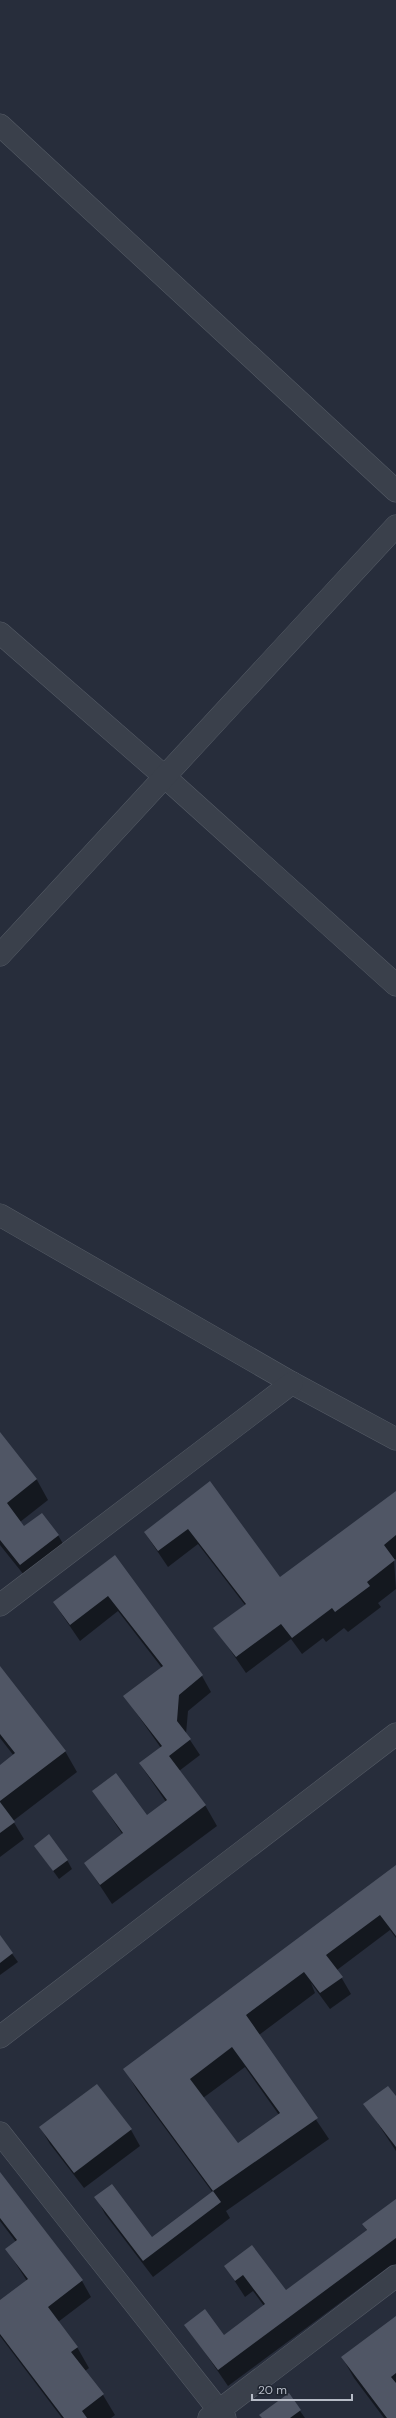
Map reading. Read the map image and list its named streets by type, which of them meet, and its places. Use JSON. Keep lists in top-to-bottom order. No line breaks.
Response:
{"scale_bar":"20 m"}
